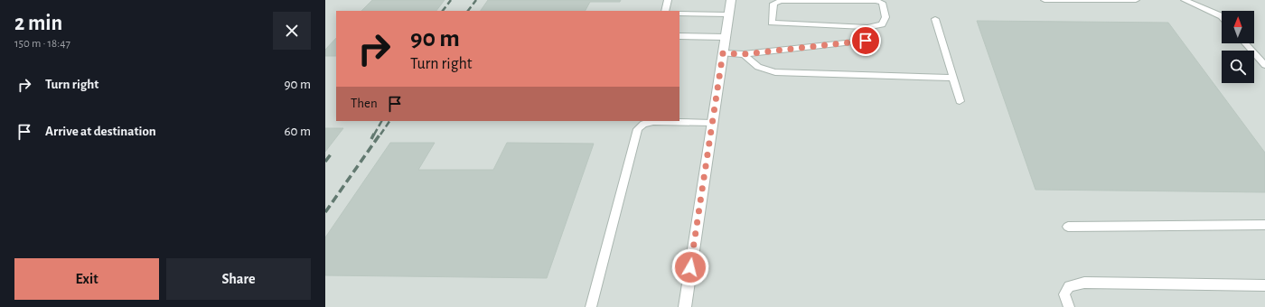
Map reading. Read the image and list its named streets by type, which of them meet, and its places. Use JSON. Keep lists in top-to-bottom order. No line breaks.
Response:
{"north":"top","page":{"heading":["2 min","150 m · 18:47"],"turn":["90 m","Turn right"],"list":[{"name":"Turn right","value":"90 m"},{"name":"Arrive at destination","value":"60 m"}],"then":"Then","buttons":["Exit","Share"]}}
